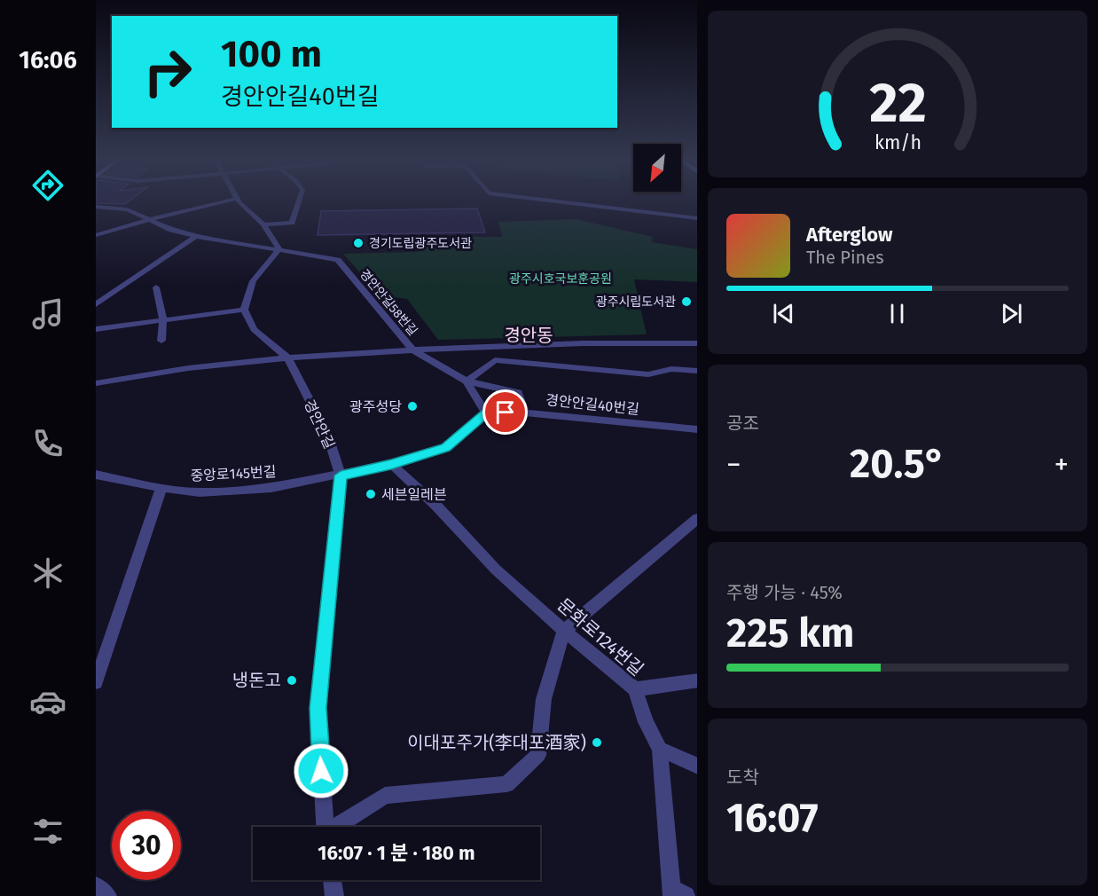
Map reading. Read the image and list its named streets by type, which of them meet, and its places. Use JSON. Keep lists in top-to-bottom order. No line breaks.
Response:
{"streets":{"street":["경안안길58번길","경안안길40번길","경안안길","중앙로145번길","문화로124번길"]},"crossings":[["경안안길58번길","경안안길40번길"],["경안안길","중앙로145번길"]],"districts":["경안동"],"parks":["광주시호국보훈공원"],"places":["경기도립광주도서관","광주시립도서관","광주성당","세븐일레븐","냉돈고","이대포주가(李대포酒家)"],"north":"bottom left","page":{"tabs":"16:06","turn":["100 m","경안안길40번길"],"song":["Afterglow","The Pines"],"tile":["공조",["주행 가능 · 45%","225 km"],["도착","16:07"]],"heat":["−","20.5°","+"],"limit":"30","trip":"16:07 · 1 분 · 180 m","gauge":["22","km/h"]}}
